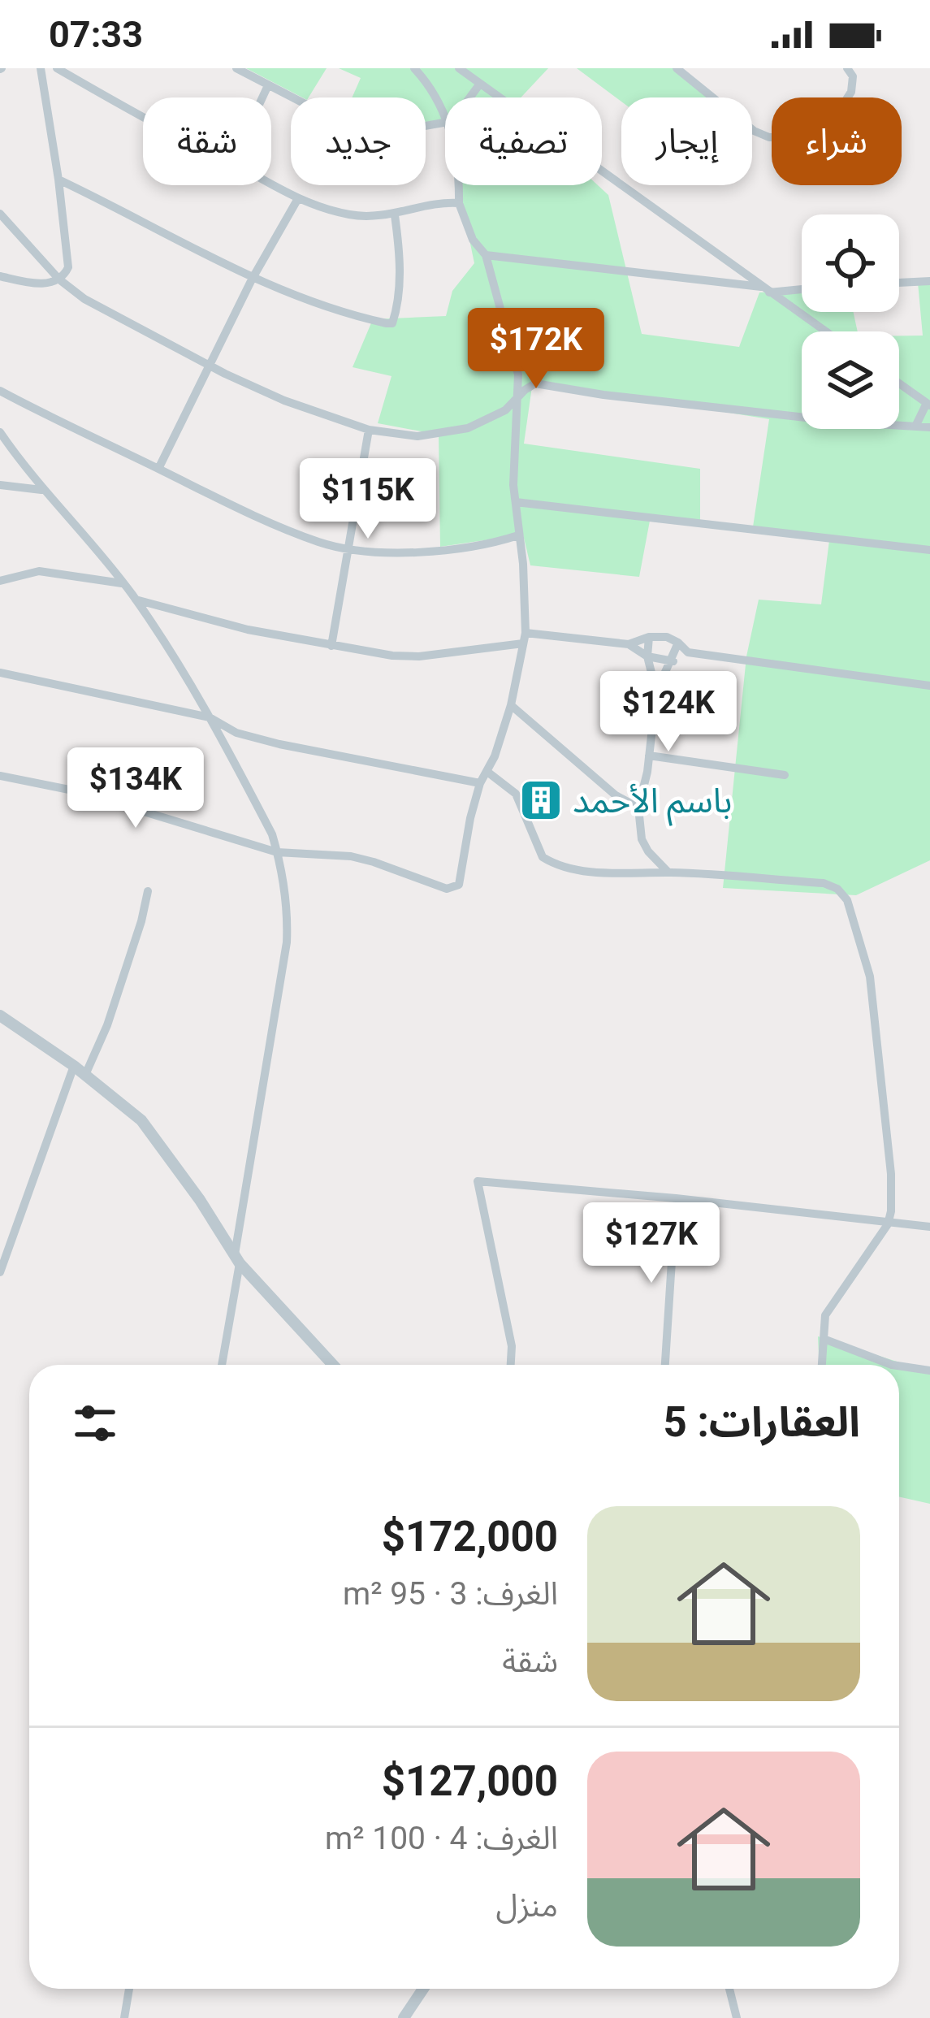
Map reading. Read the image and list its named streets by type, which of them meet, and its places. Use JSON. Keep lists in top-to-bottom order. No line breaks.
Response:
{"places":{"building":["باسم الأحمد"]},"page":{"status":"07:33","chip":["شراء","إيجار","تصفية","جديد","شقة"],"price":["$172K","$115K","$124K","$134K","$127K"],"heading":"العقارات: 5","list":[{"name":"$172,000","note":"الغرف: 3 · 95 m² · شقة"},{"name":"$127,000","note":"الغرف: 4 · 100 m² · منزل"}]}}
